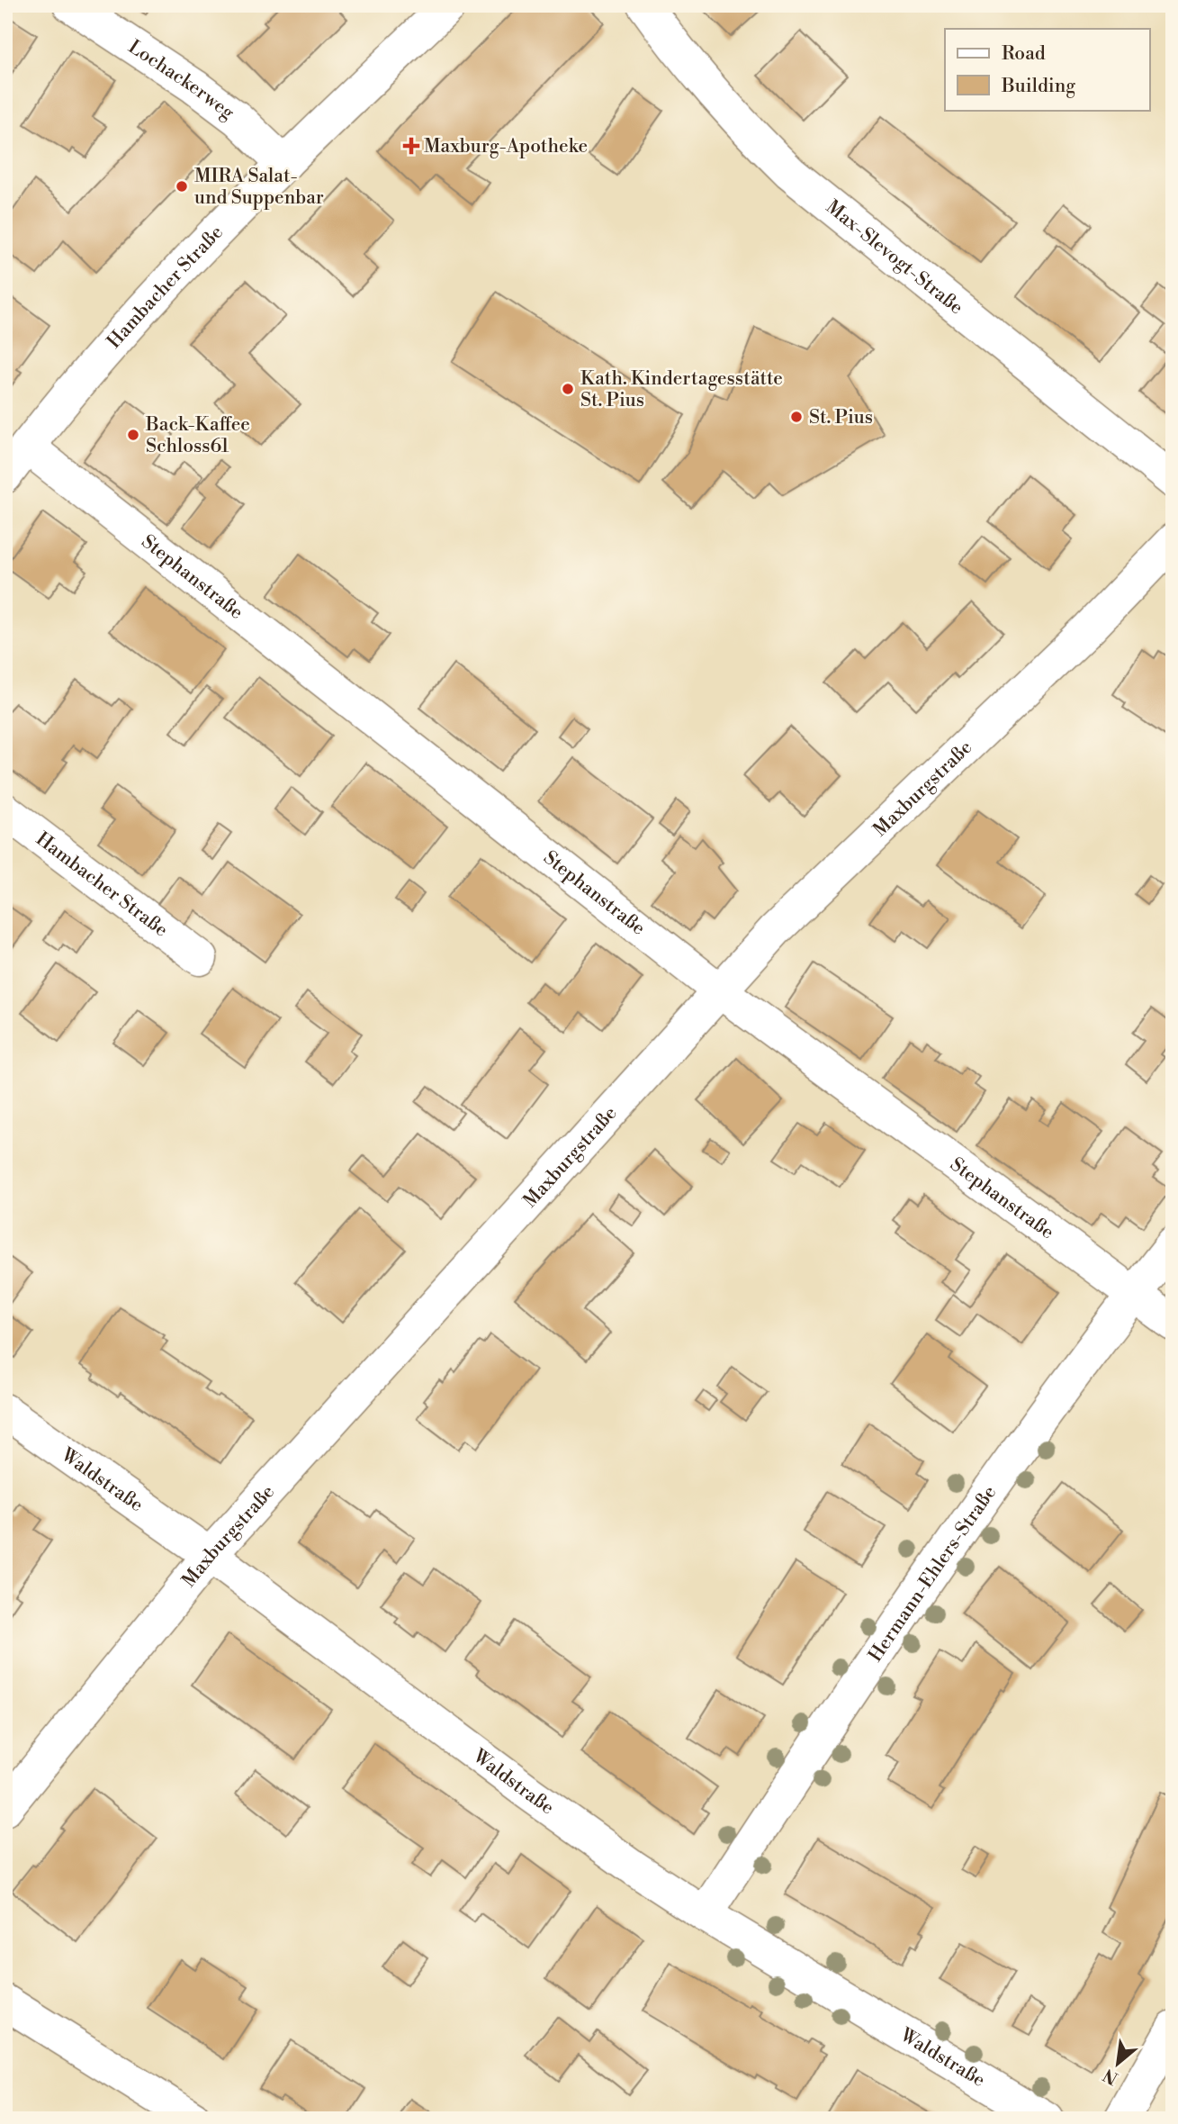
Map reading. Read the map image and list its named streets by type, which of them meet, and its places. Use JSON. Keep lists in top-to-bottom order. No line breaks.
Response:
{"streets":{"street":["Lochackerweg","Max-Slevogt-Straße","Hambacher Straße","Stephanstraße","Maxburgstraße","Waldstraße","Hermann-Ehlers-Straße"]},"crossings":[["Lochackerweg","Hambacher Straße"],["Hambacher Straße","Stephanstraße"],["Stephanstraße","Maxburgstraße"],["Stephanstraße","Hermann-Ehlers-Straße"],["Maxburgstraße","Waldstraße"],["Waldstraße","Hermann-Ehlers-Straße"]],"places":{"health":["Maxburg-Apotheke"],"other":["MIRA Salat- und Suppenbar","Kath. Kindertagesstätte St. Pius","St. Pius","Back-Kaffee Schloss61"]},"legend":["Road","Building"],"north":"bottom left"}
